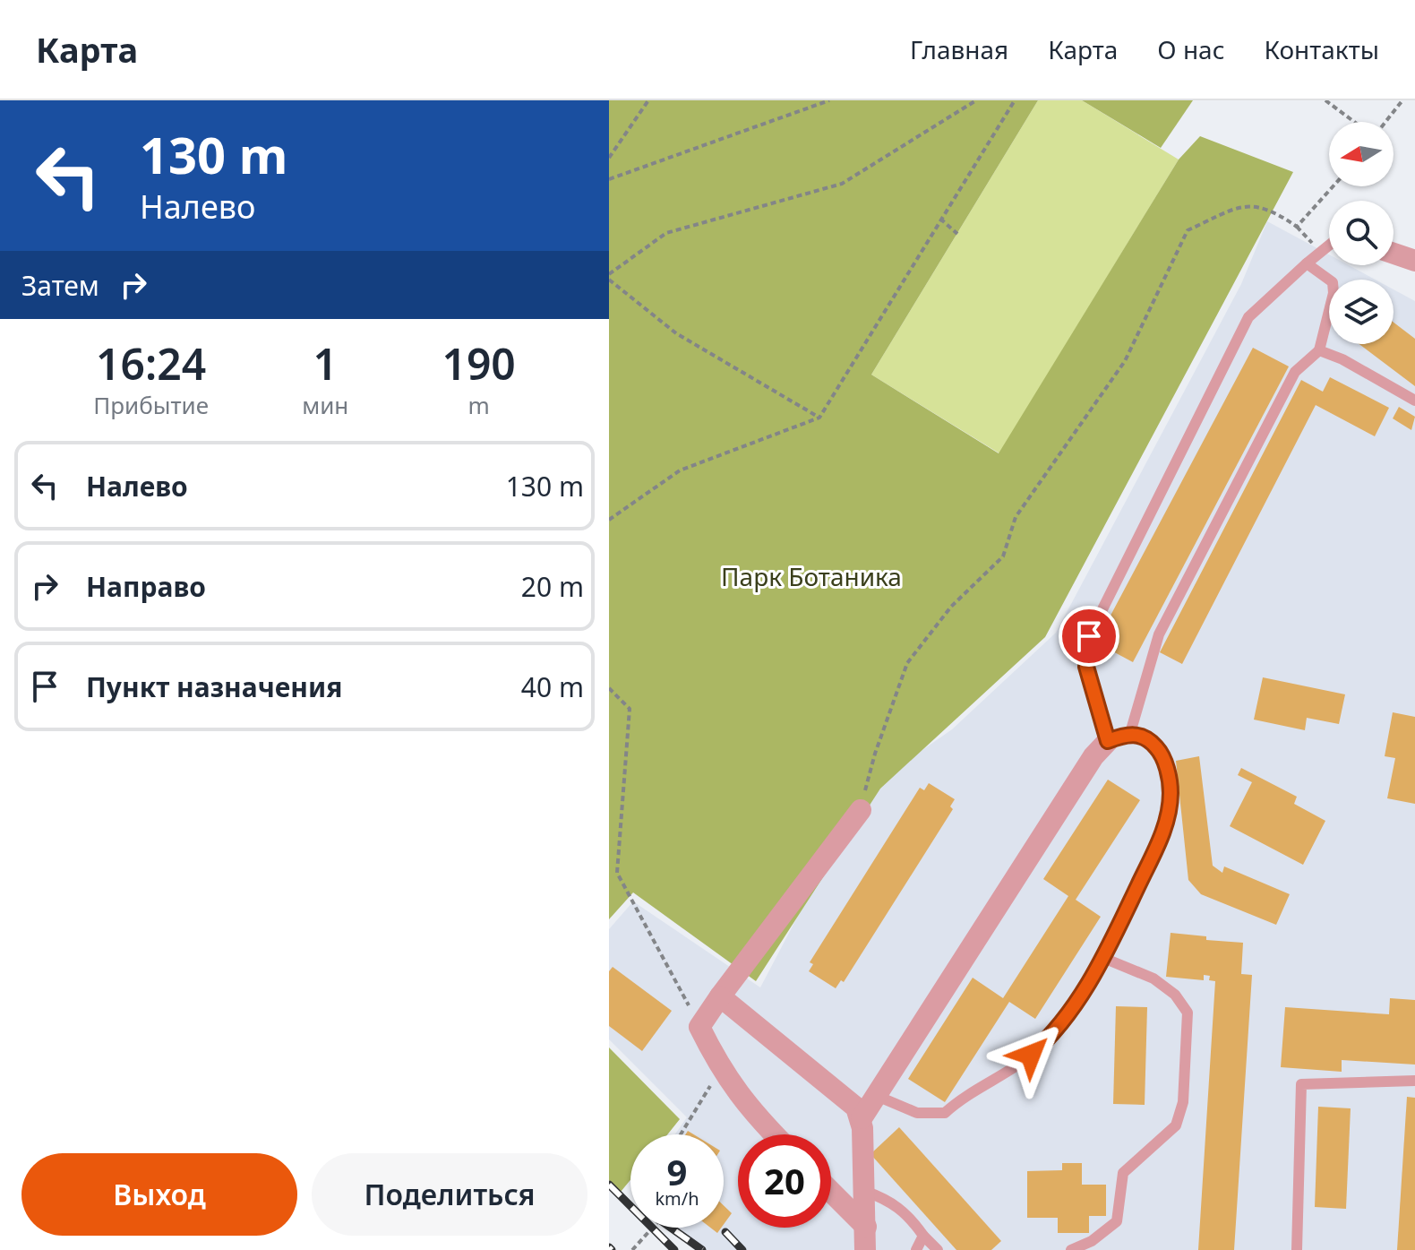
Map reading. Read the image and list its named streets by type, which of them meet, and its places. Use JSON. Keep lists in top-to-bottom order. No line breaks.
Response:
{"parks":["Парк Ботаника"],"north":"left","page":{"header":"Карта","nav":["Главная","Карта","О нас","Контакты"],"turn":["130 m","Налево"],"then":"Затем","eta":["16:24","Прибытие","1","мин","190","m"],"list":[{"name":"Налево","value":"130 m"},{"name":"Направо","value":"20 m"},{"name":"Пункт назначения","value":"40 m"}],"speed":"9 km/h","limit":"20","buttons":["Выход","Поделиться"]}}
